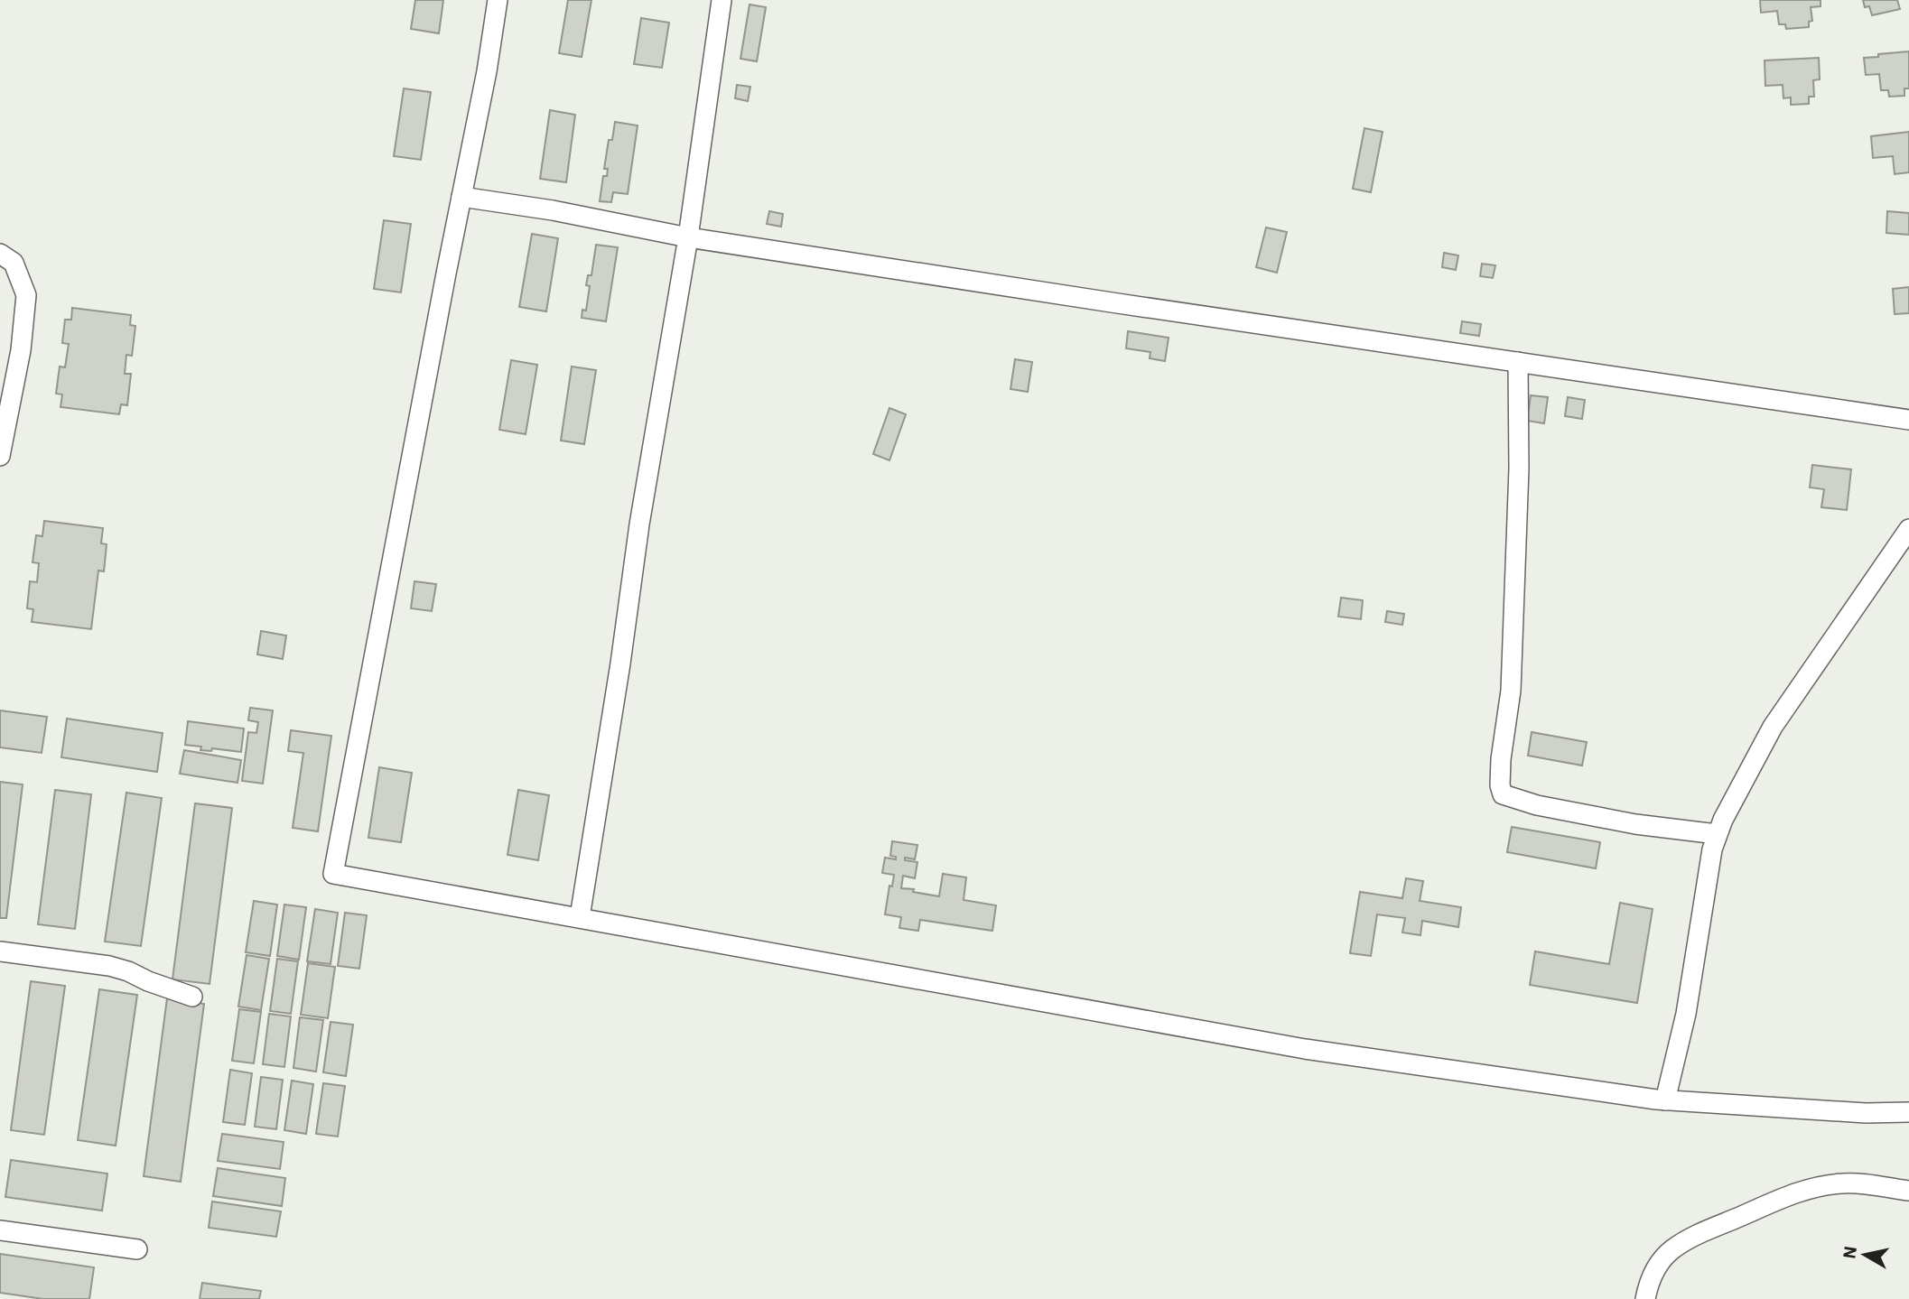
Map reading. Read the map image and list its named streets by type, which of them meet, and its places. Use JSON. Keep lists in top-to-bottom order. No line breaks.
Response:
{"north":"left"}
